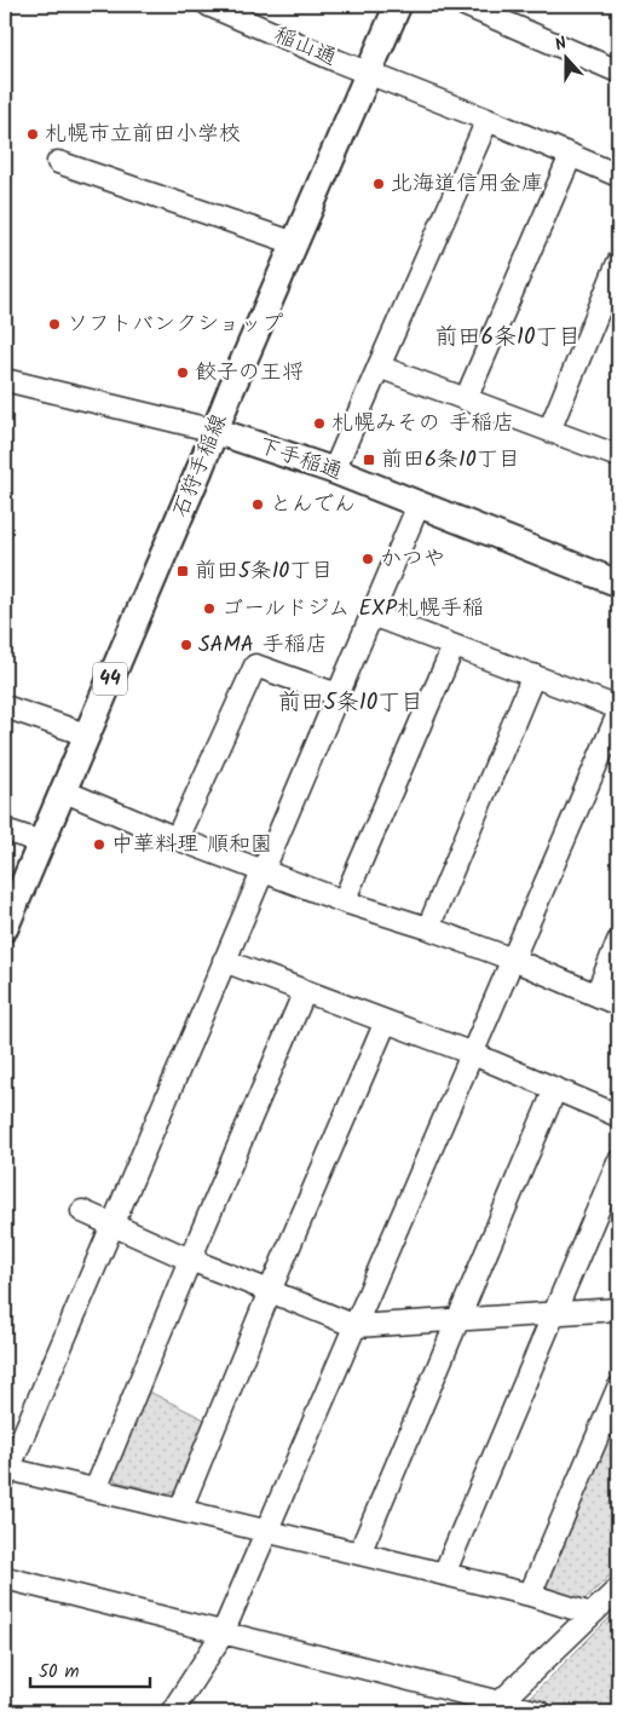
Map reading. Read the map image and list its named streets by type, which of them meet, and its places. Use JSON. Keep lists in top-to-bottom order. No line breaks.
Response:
{"streets":{"main road":["下手稲通","石狩手稲線","44"],"street":["稲山通"]},"crossings":[["稲山通","石狩手稲線"],["下手稲通","石狩手稲線"]],"districts":["前田6条10丁目","前田5条10丁目"],"places":{"other":["札幌市立前田小学校","北海道信用金庫","ソフトバンクショップ","餃子の王将","札幌みその 手稲店","とんでん","かつや","ゴールドジム EXP札幌手稲","SAMA 手稲店","中華料理 順和園"],"transit":["前田6条10丁目","前田5条10丁目"]},"scale_bar":"50 m","north":"top"}
